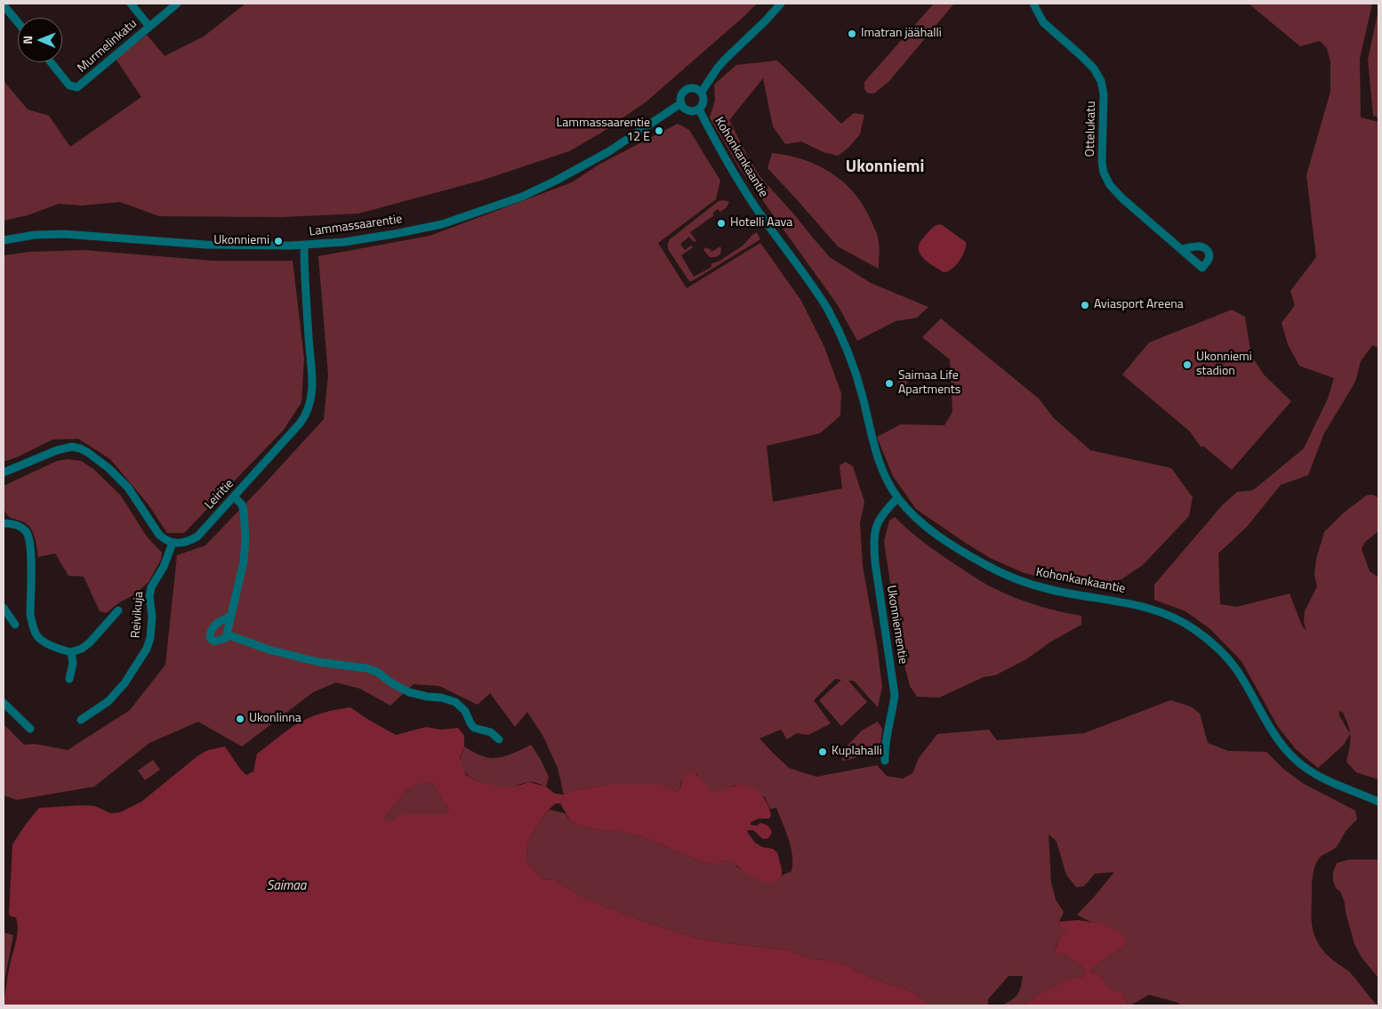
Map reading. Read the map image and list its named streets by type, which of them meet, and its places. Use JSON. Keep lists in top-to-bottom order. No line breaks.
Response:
{"streets":{"street":["Murmelinkatu","Ottelukatu","Kohonkankaantie","Lammassaarentie","Leiritie","Reivikuja","Ukonniementie"]},"crossings":[["Kohonkankaantie","Lammassaarentie"],["Kohonkankaantie","Ukonniementie"],["Lammassaarentie","Leiritie"],["Leiritie","Reivikuja"]],"districts":["Ukonniemi"],"water":["Saimaa"],"places":["Imatran jäähalli","Lammassaarentie 12 E","Hotelli Aava","Ukonniemi","Aviasport Areena","Ukonniemi stadion","Saimaa Life Apartments","Ukonlinna","Kuplahalli"],"north":"left"}
